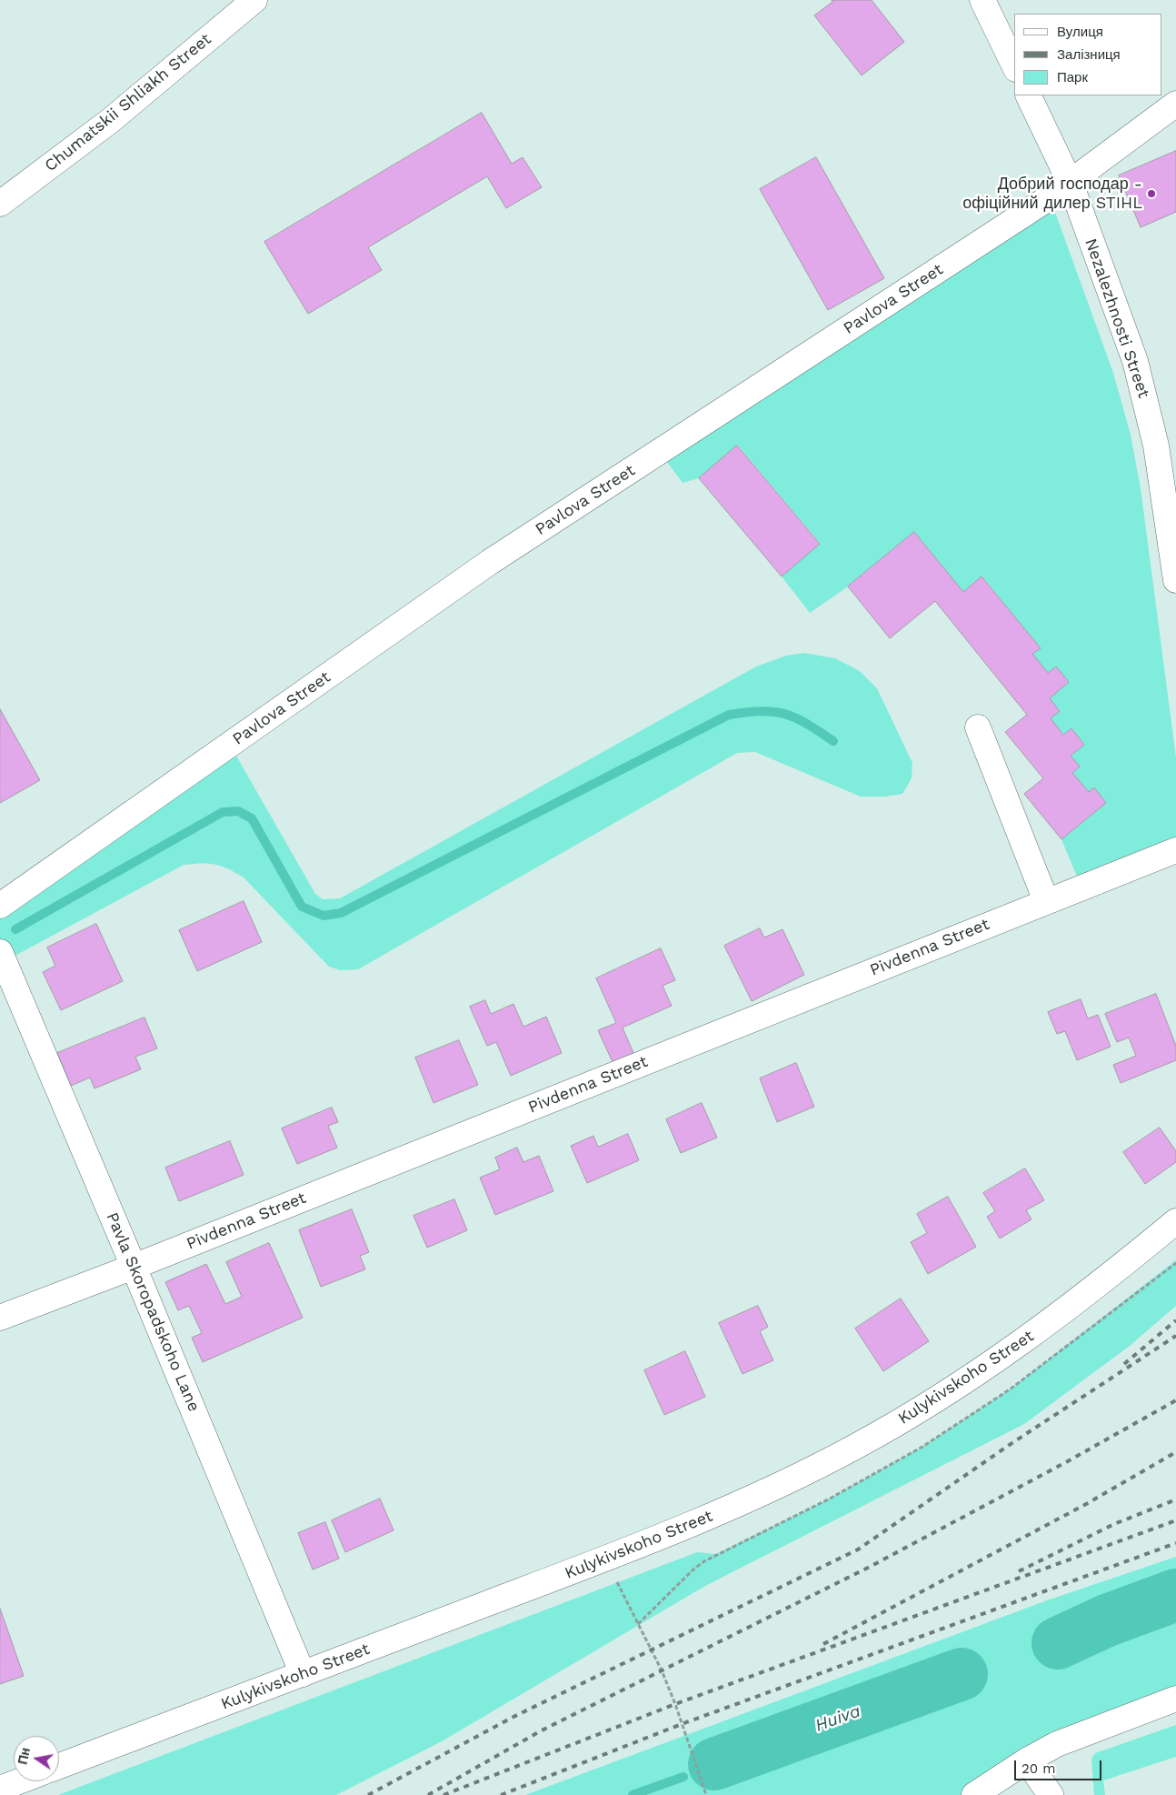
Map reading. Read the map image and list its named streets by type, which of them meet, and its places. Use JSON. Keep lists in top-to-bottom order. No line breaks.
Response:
{"streets":{"street":["Chumatskii Shliakh Street","Pavlova Street","Nezalezhnosti Street","Pivdenna Street","Pavla Skoropadskoho Lane","Kulykivskoho Street"]},"crossings":[["Pavlova Street","Nezalezhnosti Street"],["Pivdenna Street","Pavla Skoropadskoho Lane"],["Pavla Skoropadskoho Lane","Kulykivskoho Street"]],"water":["Huiva"],"places":["Добрий господар - офіційний дилер STIHL"],"legend":["Вулиця","Залізниця","Парк"],"scale_bar":"20 m","north":"left"}
